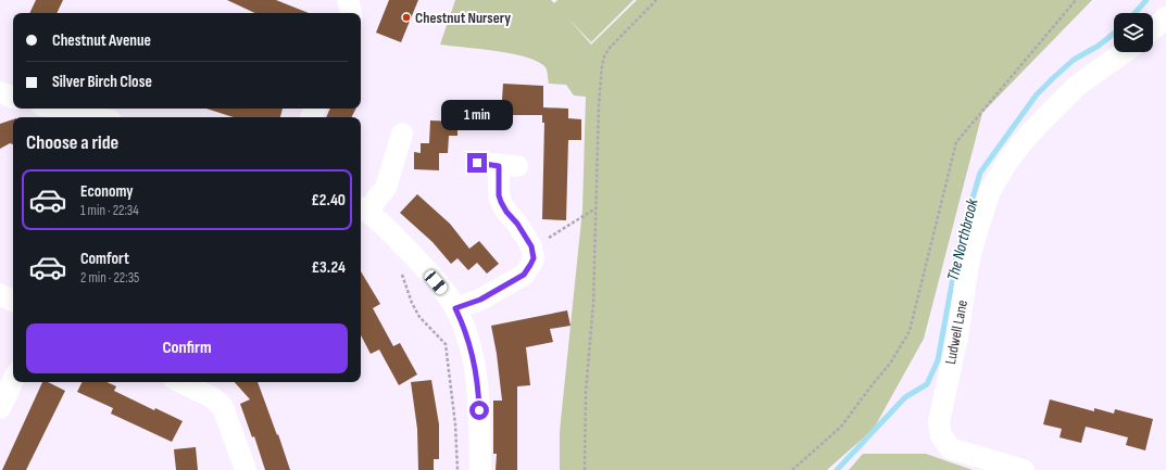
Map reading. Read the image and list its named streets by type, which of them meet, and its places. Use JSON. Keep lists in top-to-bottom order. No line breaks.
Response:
{"streets":{"street":["Ludwell Lane"]},"water":["The Northbrook"],"places":["Chestnut Nursery"],"page":{"banner":["Chestnut Avenue","Silver Birch Close"],"bubble":"1 min","heading":"Choose a ride","list":[{"name":"Economy","note":"1 min · 22:34","value":"£2.40"},{"name":"Comfort","note":"2 min · 22:35","value":"£3.24"}],"buttons":"Confirm"}}
